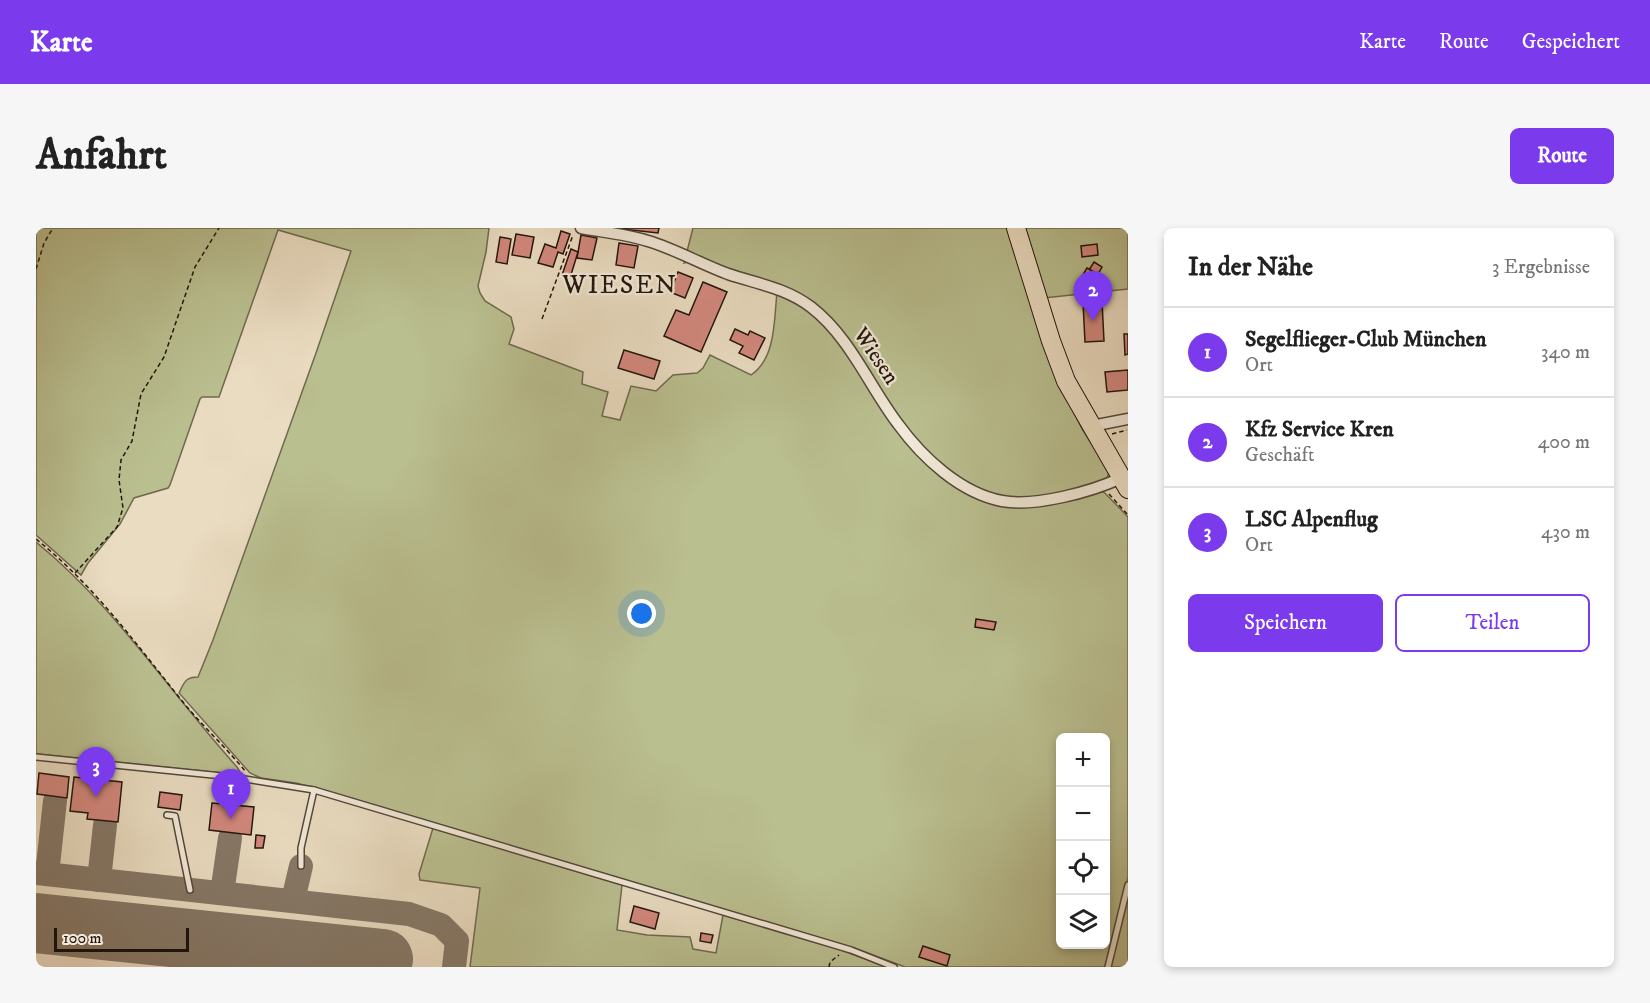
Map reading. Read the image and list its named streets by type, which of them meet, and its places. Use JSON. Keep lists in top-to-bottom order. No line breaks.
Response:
{"streets":{"street":["Wiesen"]},"districts":["WIESEN"],"scale_bar":"100 m","page":{"header":"Karte","nav":["Karte","Route","Gespeichert"],"buttons":["Route",["Speichern","Teilen"]],"title":"Anfahrt","heading":["In der Nähe","3 Ergebnisse"],"pins":["2","3","1"],"list":[{"mark":"1","name":"Segelflieger-Club München","note":"Ort","value":"340 m"},{"mark":"2","name":"Kfz Service Kren","note":"Geschäft","value":"400 m"},{"mark":"3","name":"LSC Alpenflug","note":"Ort","value":"430 m"}],"map_buttons":["+","−"],"scale":"100 m"}}
